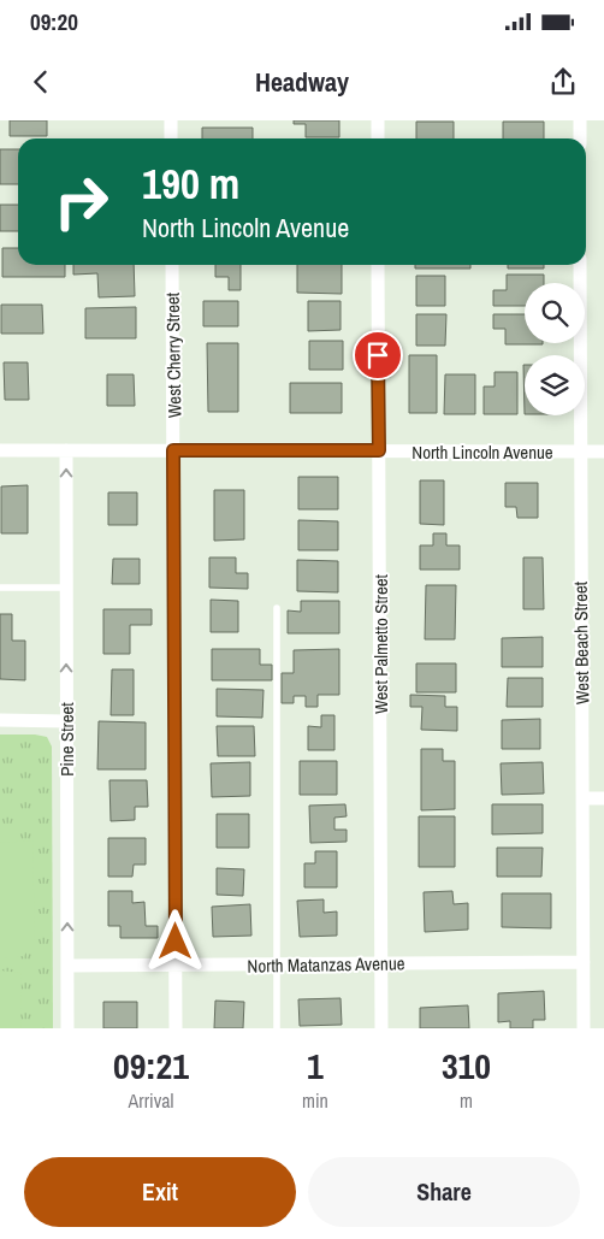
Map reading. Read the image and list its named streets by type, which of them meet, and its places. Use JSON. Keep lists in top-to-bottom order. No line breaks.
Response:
{"streets":{"street":["West Cherry Street","North Lincoln Avenue","West Beach Street","West Palmetto Street","Pine Street","North Matanzas Avenue"]},"crossings":[["West Cherry Street","North Lincoln Avenue"],["West Cherry Street","North Matanzas Avenue"],["North Lincoln Avenue","West Beach Street"],["North Lincoln Avenue","West Palmetto Street"],["North Lincoln Avenue","Pine Street"],["West Beach Street","North Matanzas Avenue"],["West Palmetto Street","North Matanzas Avenue"],["Pine Street","North Matanzas Avenue"]],"one_way":["Pine Street"],"page":{"status":"09:20","header":"Headway","turn":["190 m","North Lincoln Avenue"],"eta":["09:21","Arrival","1","min","310","m"],"buttons":["Exit","Share"]}}
